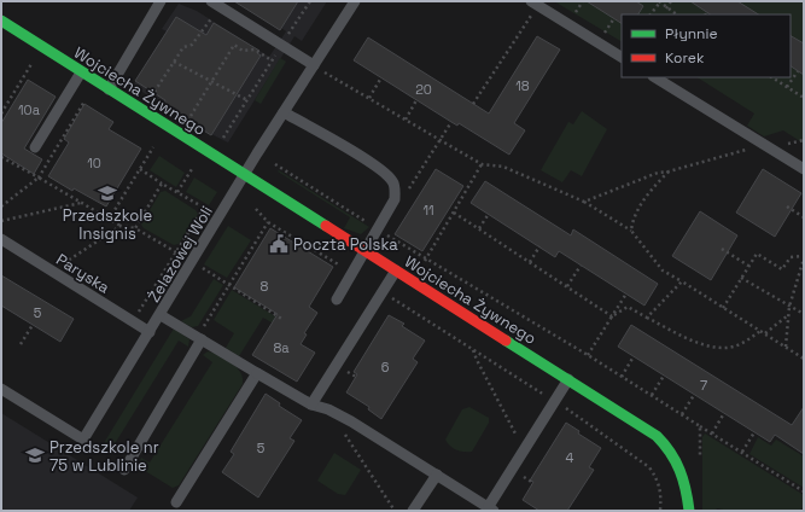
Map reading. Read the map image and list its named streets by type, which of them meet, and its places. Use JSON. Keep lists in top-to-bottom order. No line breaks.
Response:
{"streets":{"street":["Wojciecha Żywnego"],"lane":["Żelazowej Woli","Paryska"]},"crossings":[["Wojciecha Żywnego","Żelazowej Woli"],["Żelazowej Woli","Paryska"]],"places":{"school or university":["Przedszkole Insignis","Przedszkole nr 75 w Lublinie"],"public building":["Poczta Polska"]},"house_numbers":["18","20","10a","10","11","8","5","8a","6","7","5","4"],"legend":["Płynnie","Korek"]}
